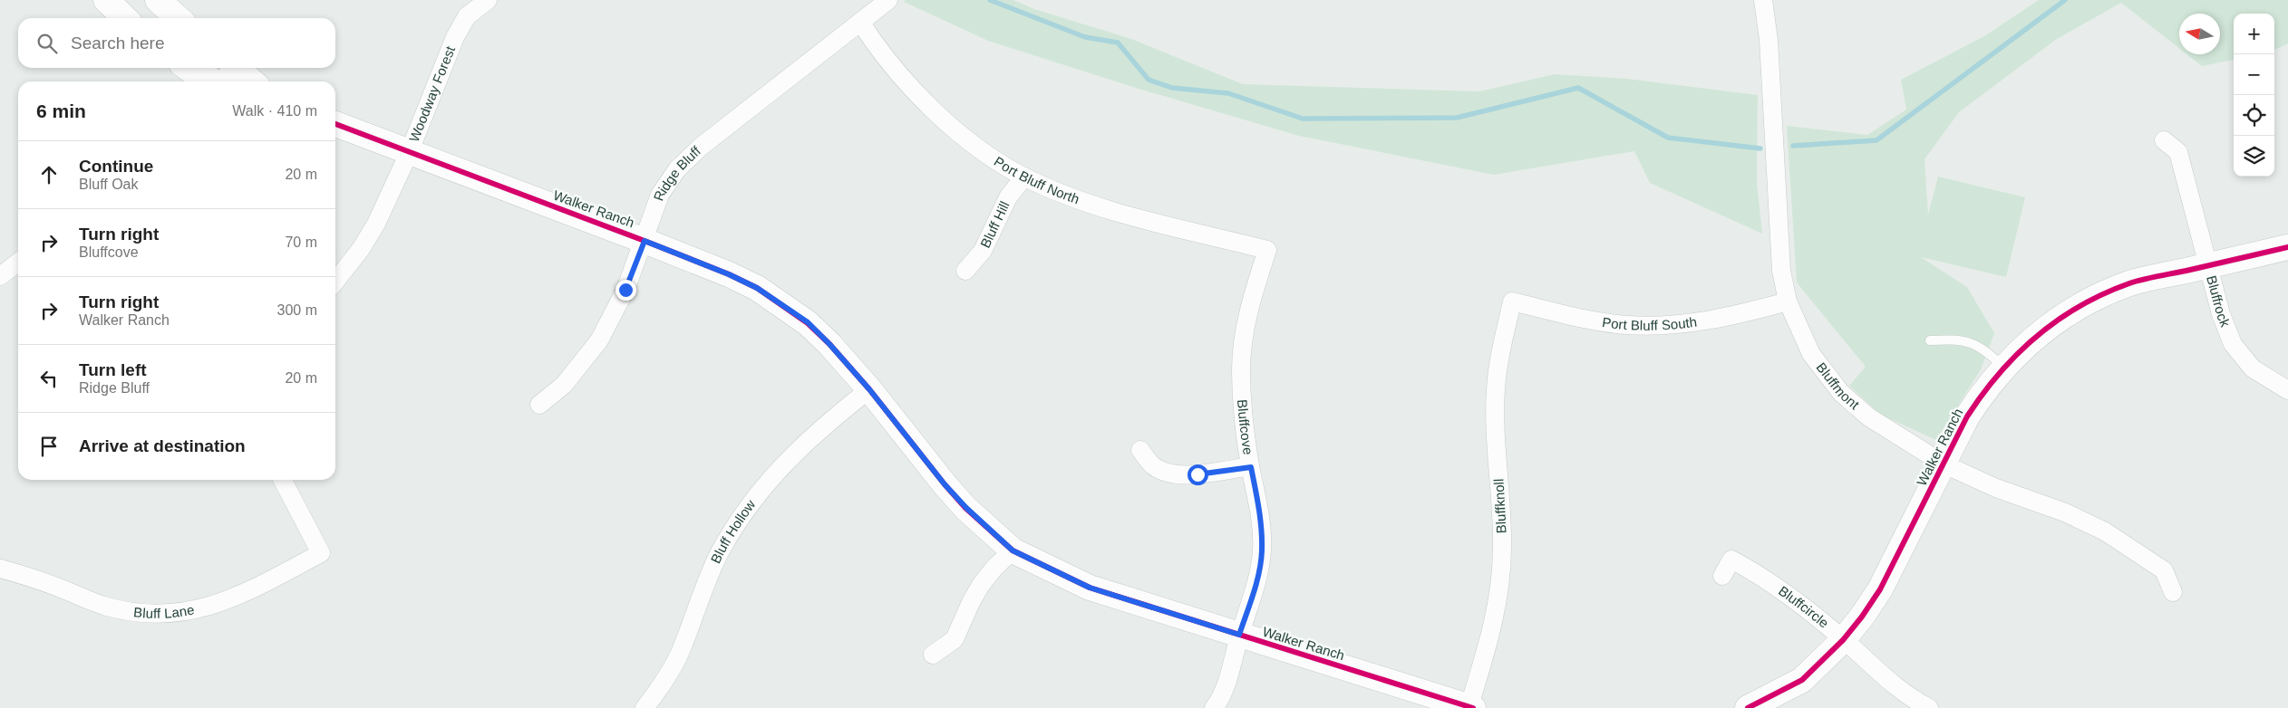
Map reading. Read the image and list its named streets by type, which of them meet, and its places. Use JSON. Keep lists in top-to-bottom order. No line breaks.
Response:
{"streets":{"street":["Woodway Forest","Ridge Bluff","Port Bluff North","Walker Ranch","Bluff Hill","Bluffrock","Port Bluff South","Bluffmont","Bluffcove","Bluffknoll","Bluff Hollow","Bluffcircle","Bluff Lane"]},"crossings":[["Woodway Forest","Walker Ranch"],["Ridge Bluff","Port Bluff North"],["Ridge Bluff","Walker Ranch"],["Port Bluff North","Bluff Hill"],["Port Bluff North","Bluffcove"],["Walker Ranch","Bluffrock"],["Walker Ranch","Bluffmont"],["Walker Ranch","Bluffcove"],["Walker Ranch","Bluffknoll"],["Walker Ranch","Bluff Hollow"],["Walker Ranch","Bluffcircle"],["Port Bluff South","Bluffmont"],["Port Bluff South","Bluffknoll"]],"north":"left","page":{"map_buttons":["+","−"],"search":"Search here","heading":["6 min","Walk · 410 m"],"list":[["Continue","Bluff Oak","20 m"],["Turn right","Bluffcove","70 m"],["Turn right","Walker Ranch","300 m"],["Turn left","Ridge Bluff","20 m"],"Arrive at destination"]}}
